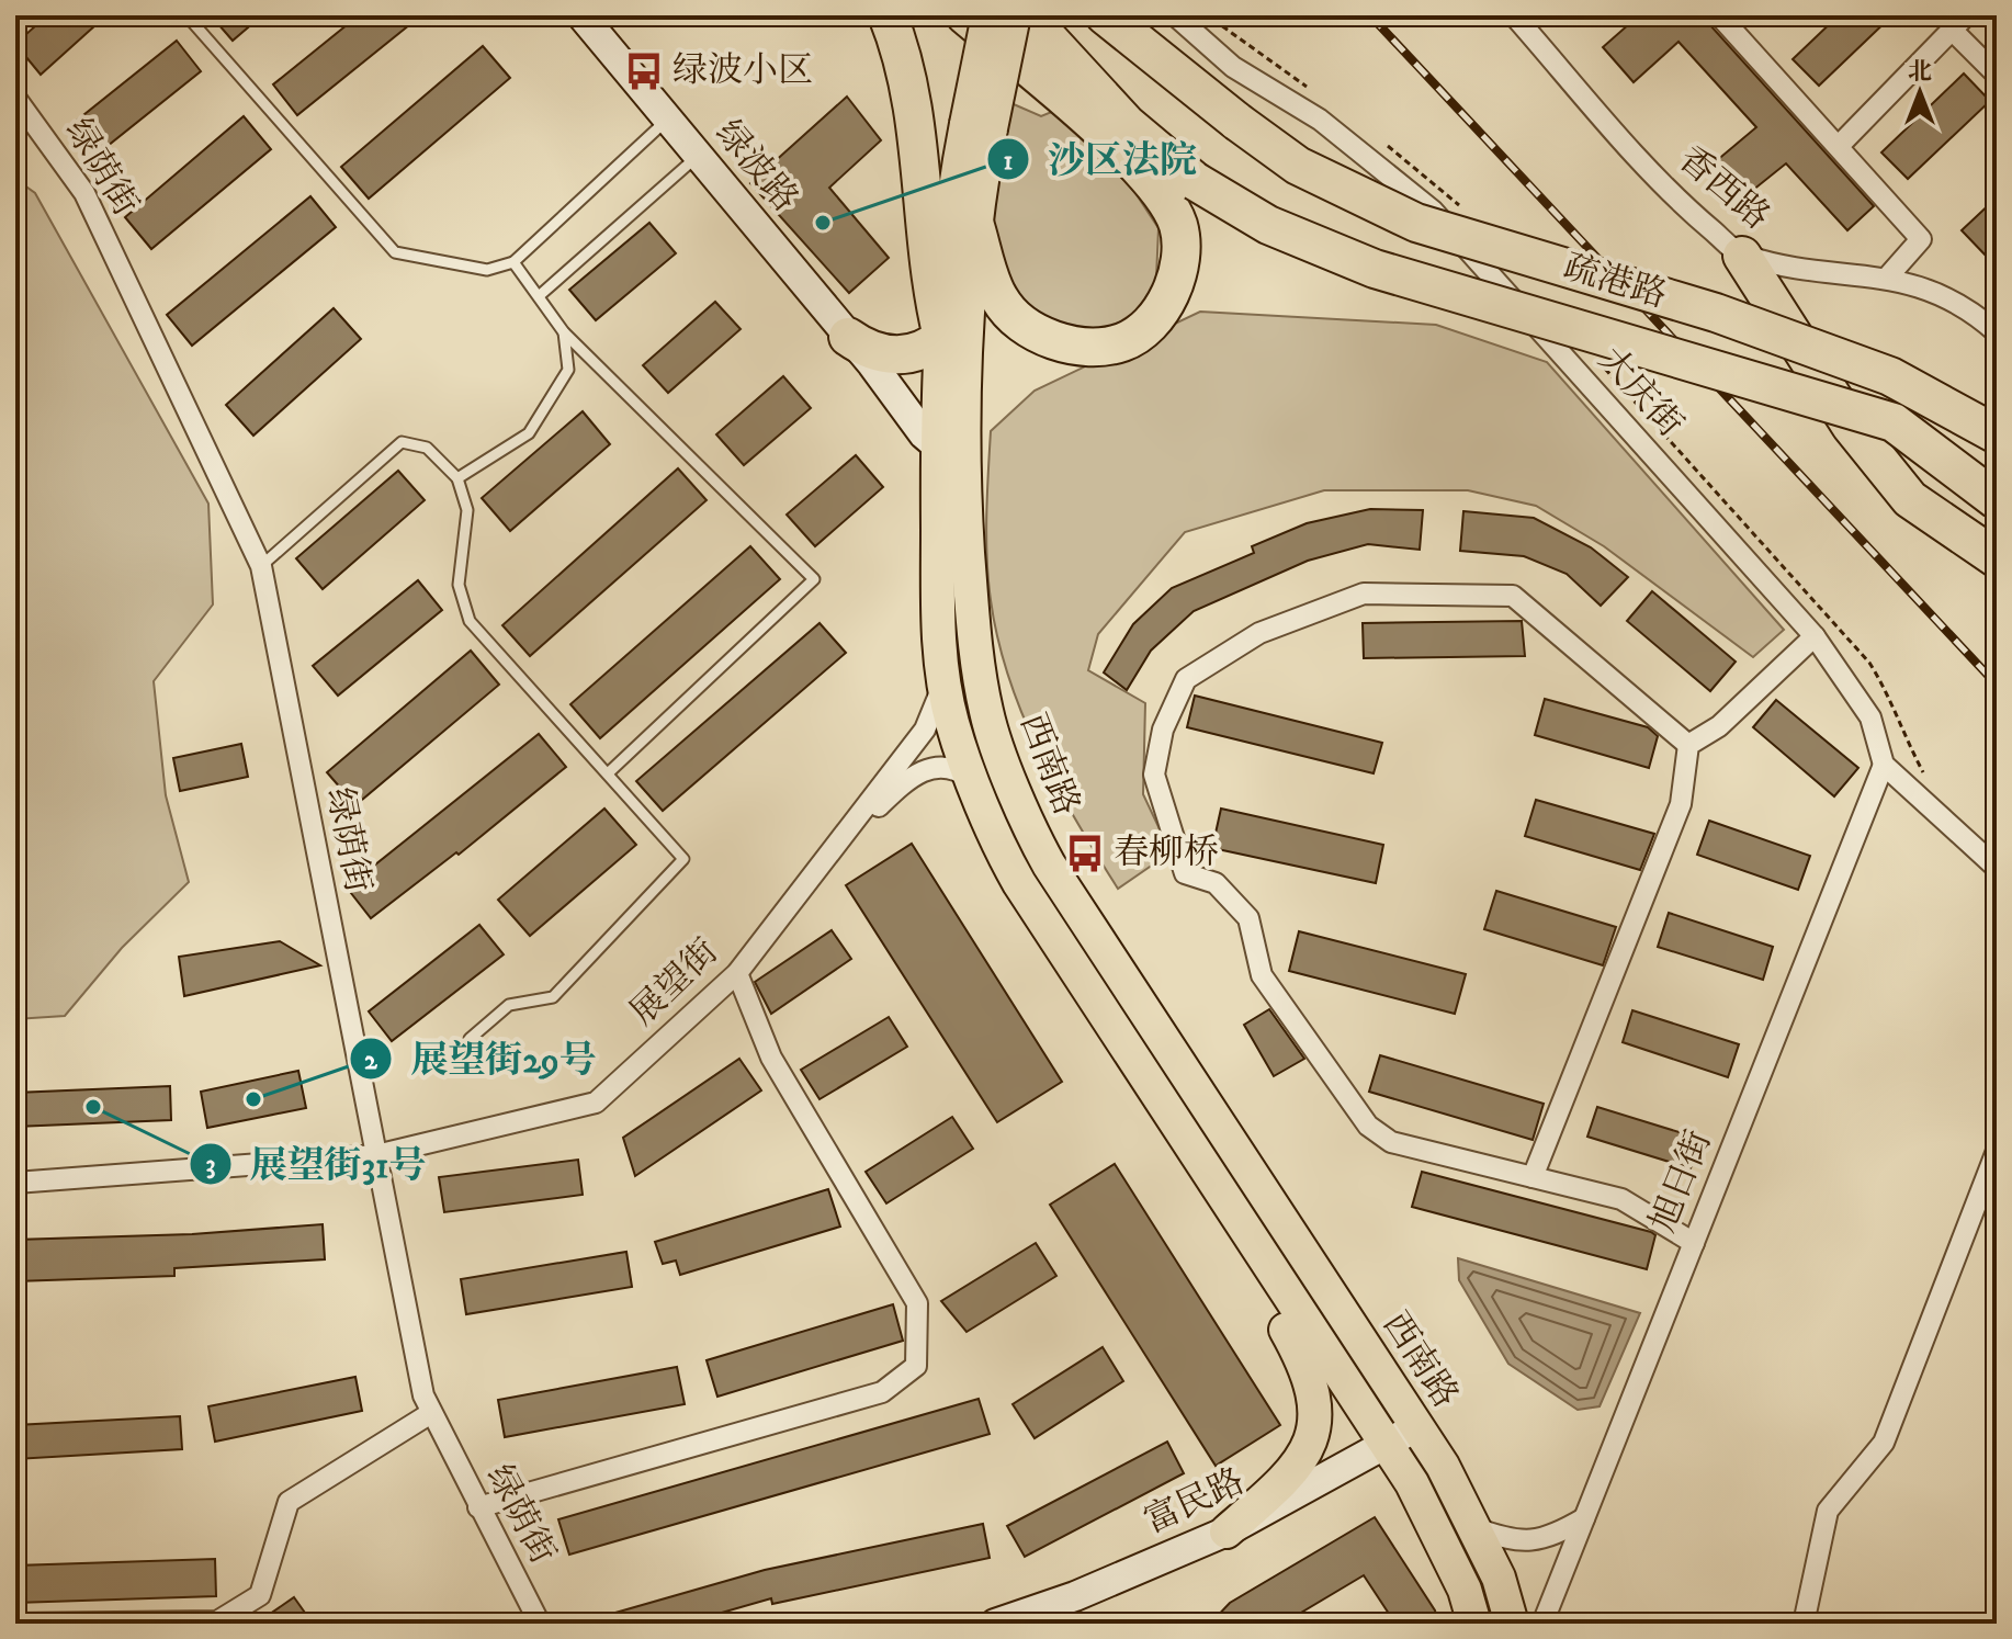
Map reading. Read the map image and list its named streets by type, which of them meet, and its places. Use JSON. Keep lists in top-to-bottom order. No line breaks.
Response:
{"streets":{"highway":["疏港路"],"main road":["西南路"],"street":["绿波路","绿荫街","香西路","大庆街","展望街","旭日街","富民路"]},"crossings":[["绿波路","西南路"],["绿荫街","展望街"],["大庆街","旭日街"],["西南路","展望街"],["西南路","富民路"]],"places":{"bus stop":["绿波小区","春柳桥"],"other":["沙区法院","展望街29号","展望街31号"]},"north":"top"}
